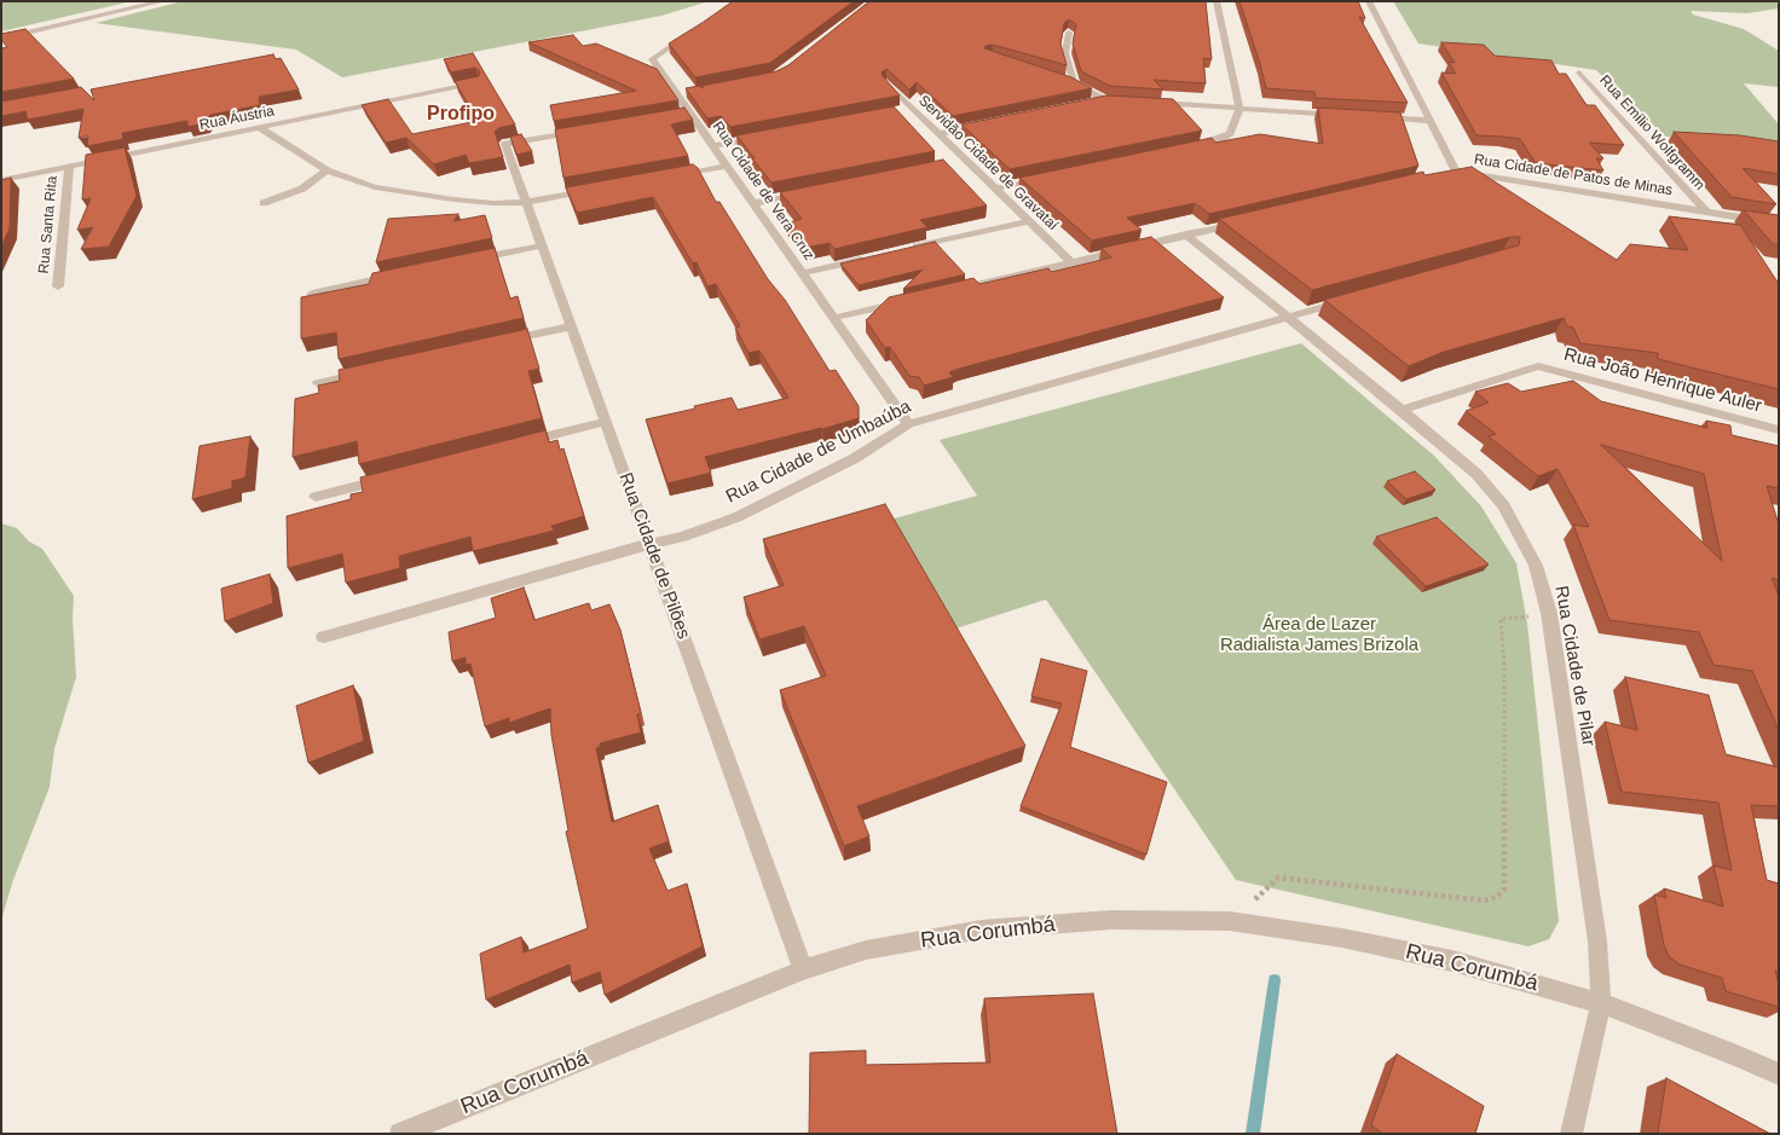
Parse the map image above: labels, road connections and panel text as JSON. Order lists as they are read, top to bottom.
{
  "streets": {
    "street": [
      "Rua Áustria",
      "Rua Emílio Wolfgramm",
      "Servidão Cidade de Gravataí",
      "Rua Cidade de Patos de Minas",
      "Rua Cidade de Vera Cruz",
      "Rua Santa Rita",
      "Rua João Henrique Auler",
      "Rua Cidade de Umbaúba",
      "Rua Cidade de Pilões",
      "Rua Cidade de Pilar",
      "Rua Corumbá"
    ]
  },
  "crossings": [
    ["Rua Áustria", "Rua Santa Rita"],
    ["Rua Emílio Wolfgramm", "Rua Cidade de Patos de Minas"],
    ["Rua Cidade de Vera Cruz", "Rua Cidade de Umbaúba"],
    ["Rua João Henrique Auler", "Rua Cidade de Pilar"],
    ["Rua Cidade de Umbaúba", "Rua Cidade de Pilões"],
    ["Rua Cidade de Umbaúba", "Rua Cidade de Pilar"],
    ["Rua Cidade de Pilões", "Rua Corumbá"],
    ["Rua Cidade de Pilar", "Rua Corumbá"]
  ],
  "districts": ["Profipo"],
  "parks": ["Área de Lazer Radialista James Brizola"]
}
